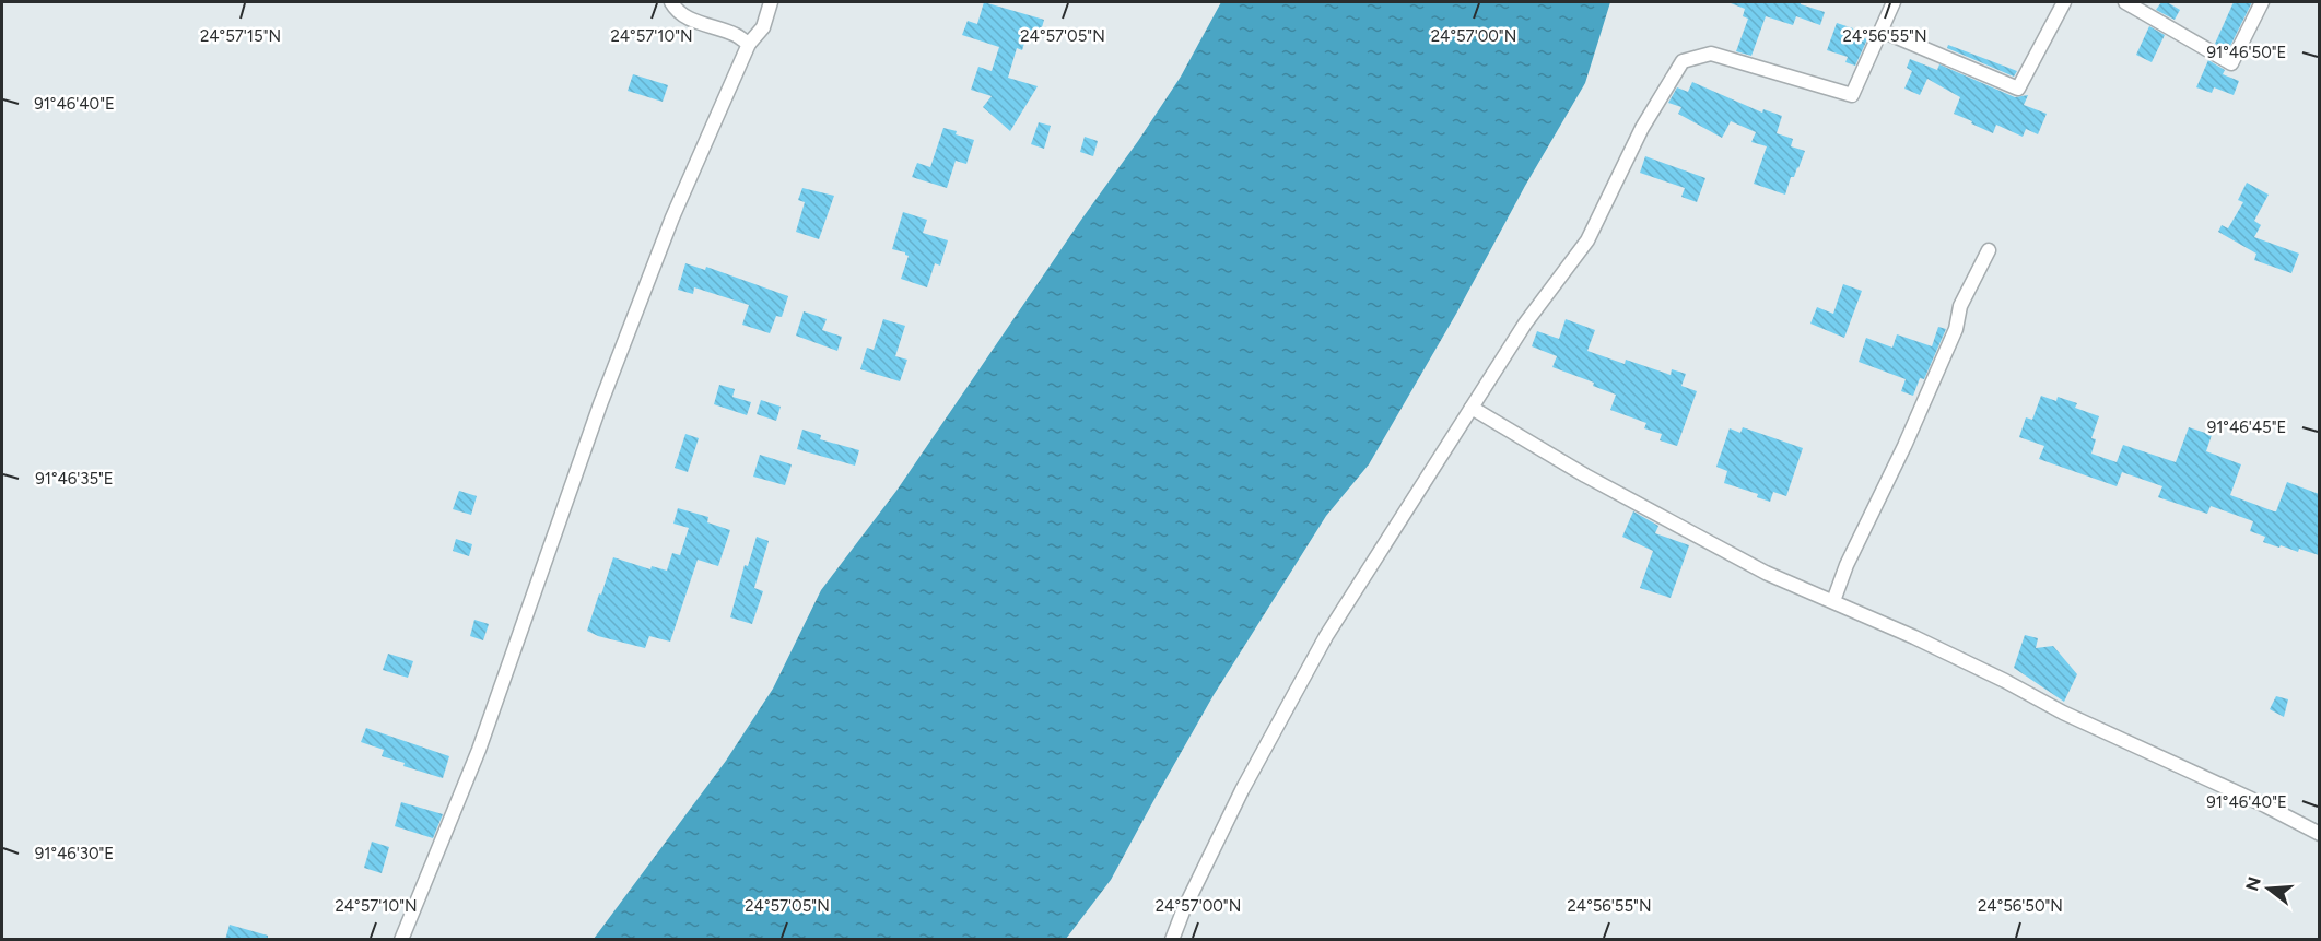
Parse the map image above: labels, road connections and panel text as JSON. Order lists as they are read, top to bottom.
{
  "north": "left",
  "coordinates": [
    "24°57'15\"N",
    "24°57'10\"N",
    "24°57'05\"N",
    "24°57'00\"N",
    "24°56'55\"N",
    "91°46'50\"E",
    "91°46'40\"E",
    "91°46'45\"E",
    "91°46'35\"E",
    "91°46'30\"E",
    "24°56'50\"N"
  ]
}
